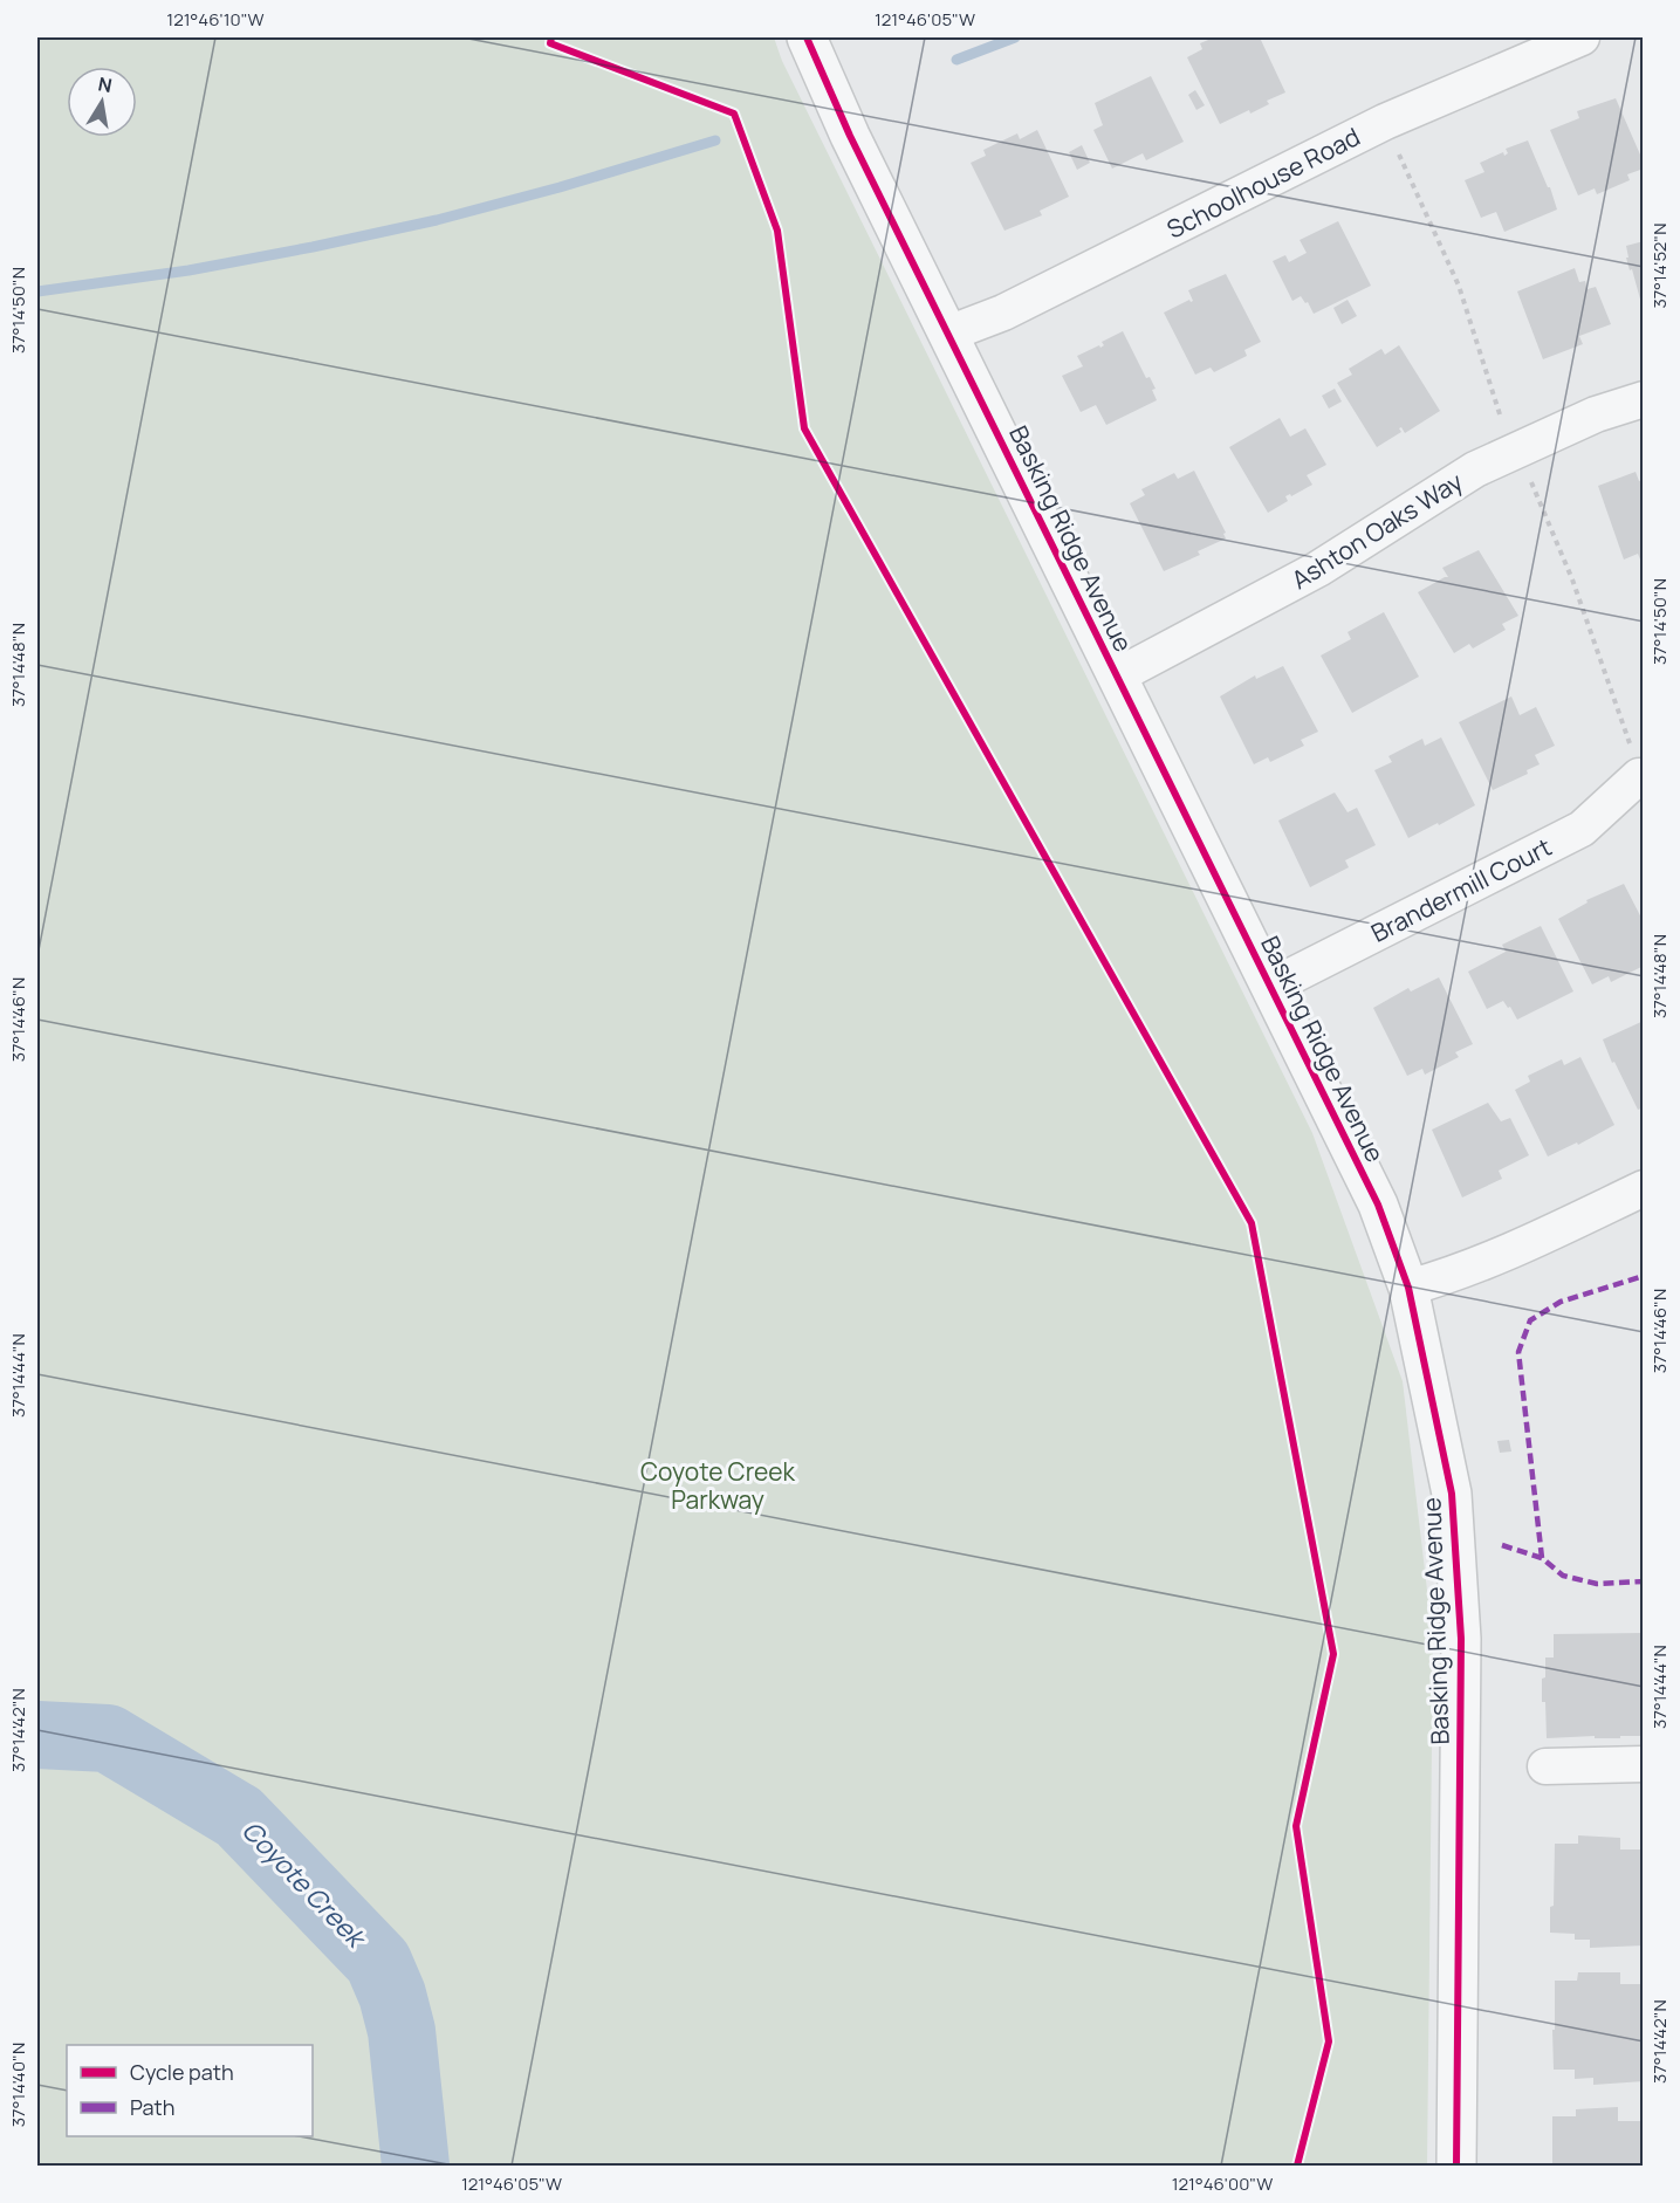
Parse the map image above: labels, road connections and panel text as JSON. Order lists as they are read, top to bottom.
{
  "streets": {
    "street": [
      "Schoolhouse Road",
      "Ashton Oaks Way",
      "Basking Ridge Avenue",
      "Brandermill Court"
    ]
  },
  "crossings": [
    ["Schoolhouse Road", "Basking Ridge Avenue"],
    ["Ashton Oaks Way", "Basking Ridge Avenue"],
    ["Basking Ridge Avenue", "Brandermill Court"]
  ],
  "water": ["Coyote Creek"],
  "parks": ["Coyote Creek Parkway"],
  "legend": ["Cycle path", "Path"],
  "north": "top",
  "coordinates": [
    "121°46'10\"W",
    "121°46'05\"W",
    "37°14'52\"N",
    "37°14'50\"N",
    "37°14'48\"N",
    "37°14'46\"N",
    "37°14'44\"N",
    "37°14'42\"N",
    "37°14'40\"N",
    "121°46'00\"W"
  ]
}
